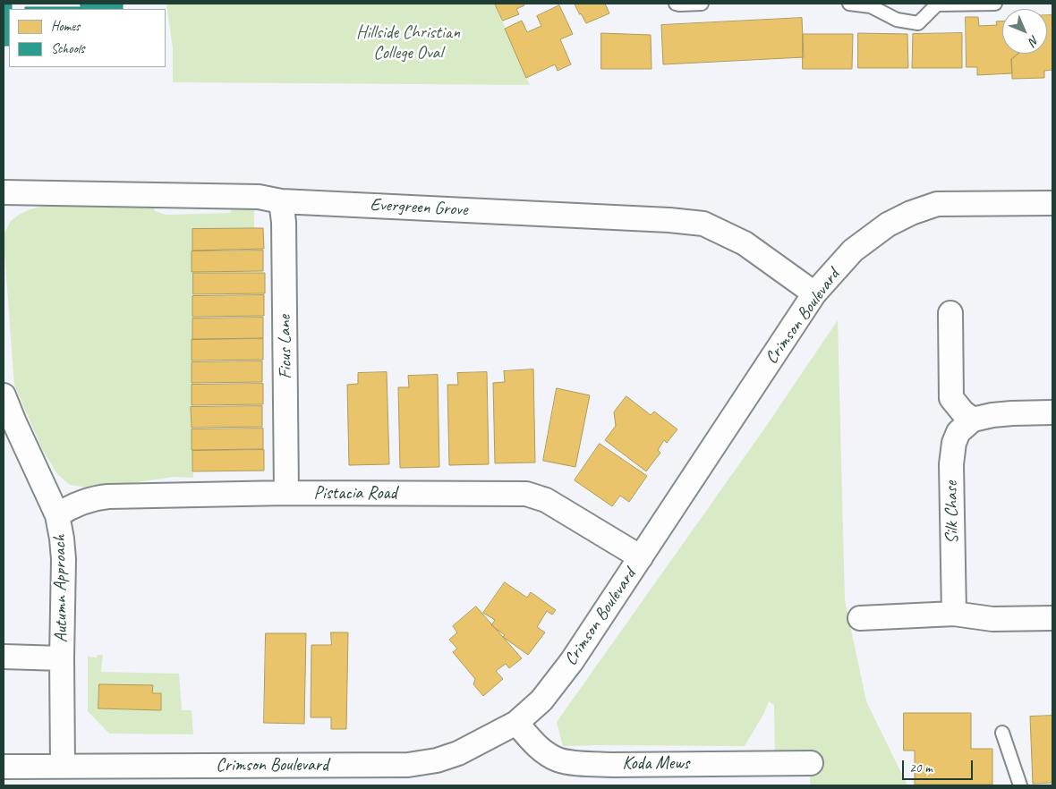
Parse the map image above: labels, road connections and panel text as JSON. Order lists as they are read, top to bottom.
{
  "streets": {
    "street": [
      "Evergreen Grove",
      "Crimson Boulevard",
      "Ficus Lane",
      "Pistacia Road",
      "Silk Chase",
      "Autumn Approach",
      "Koda Mews"
    ]
  },
  "crossings": [
    ["Evergreen Grove", "Crimson Boulevard"],
    ["Evergreen Grove", "Ficus Lane"],
    ["Crimson Boulevard", "Pistacia Road"],
    ["Crimson Boulevard", "Autumn Approach"],
    ["Crimson Boulevard", "Koda Mews"],
    ["Ficus Lane", "Pistacia Road"],
    ["Pistacia Road", "Autumn Approach"]
  ],
  "parks": ["Hillside Christian College Oval"],
  "legend": ["Homes", "Schools"],
  "scale_bar": "20 m",
  "north": "bottom right"
}
